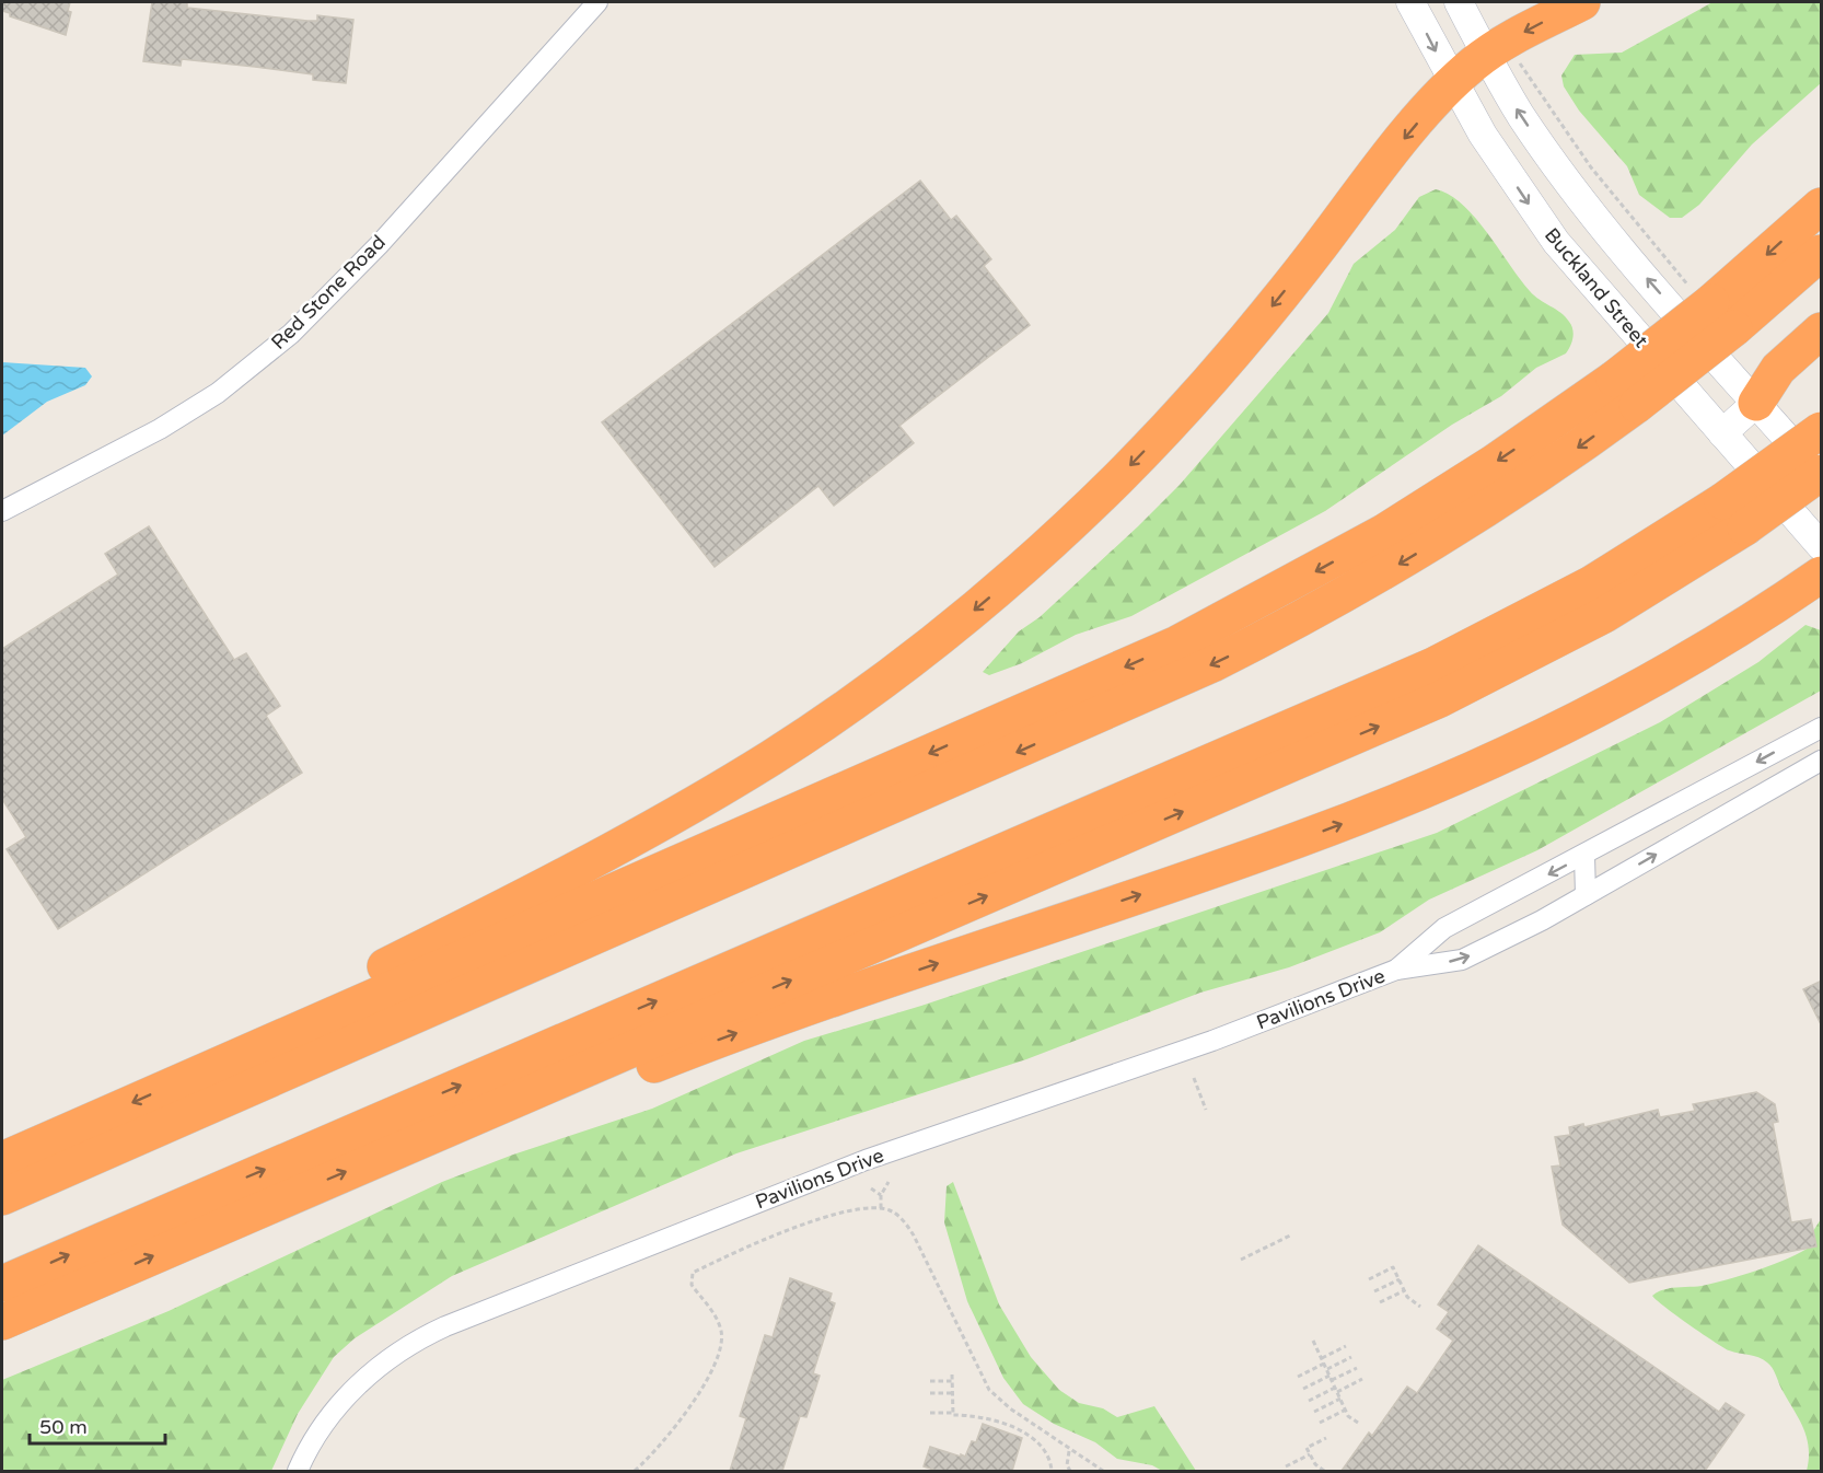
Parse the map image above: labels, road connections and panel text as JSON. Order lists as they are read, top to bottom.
{
  "streets": {
    "main road": ["Buckland Street"],
    "street": ["Red Stone Road", "Pavilions Drive"]
  },
  "scale_bar": "50 m"
}
